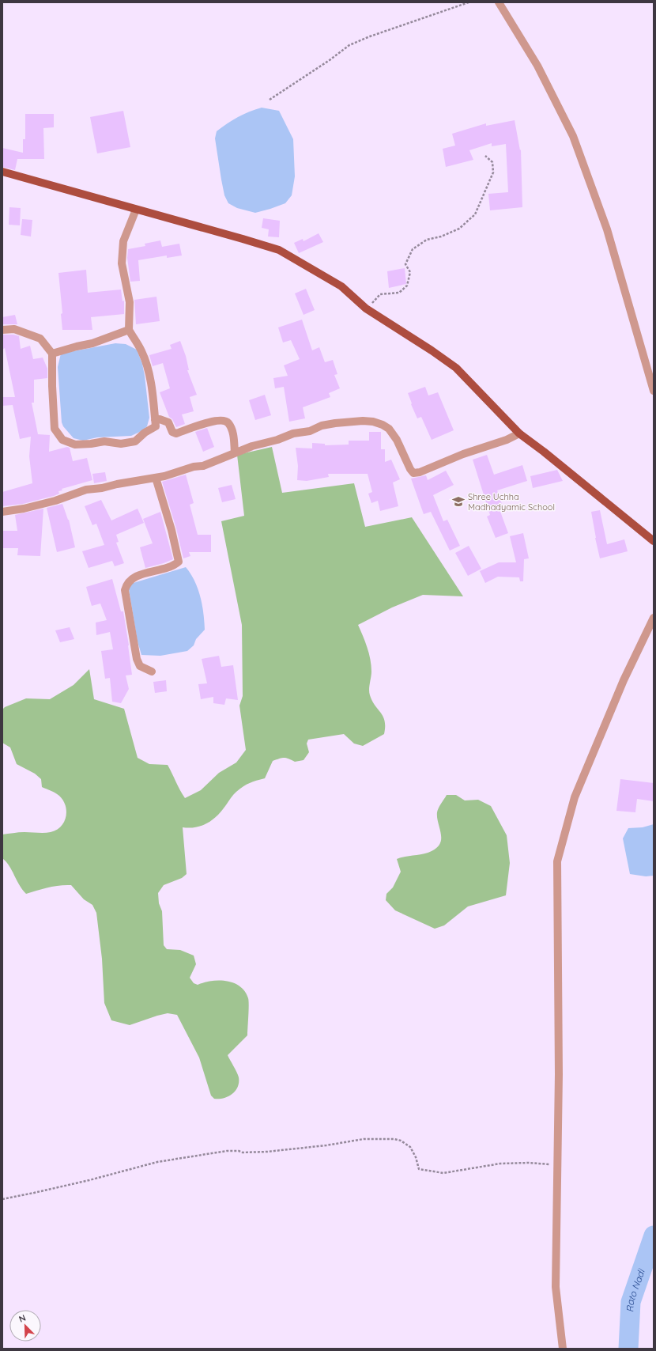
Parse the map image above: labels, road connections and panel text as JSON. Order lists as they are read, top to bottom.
{
  "water": ["Rato Nadi"],
  "places": {
    "school or university": ["Shree Uchha Madhadyamic School"]
  },
  "north": "top left"
}
